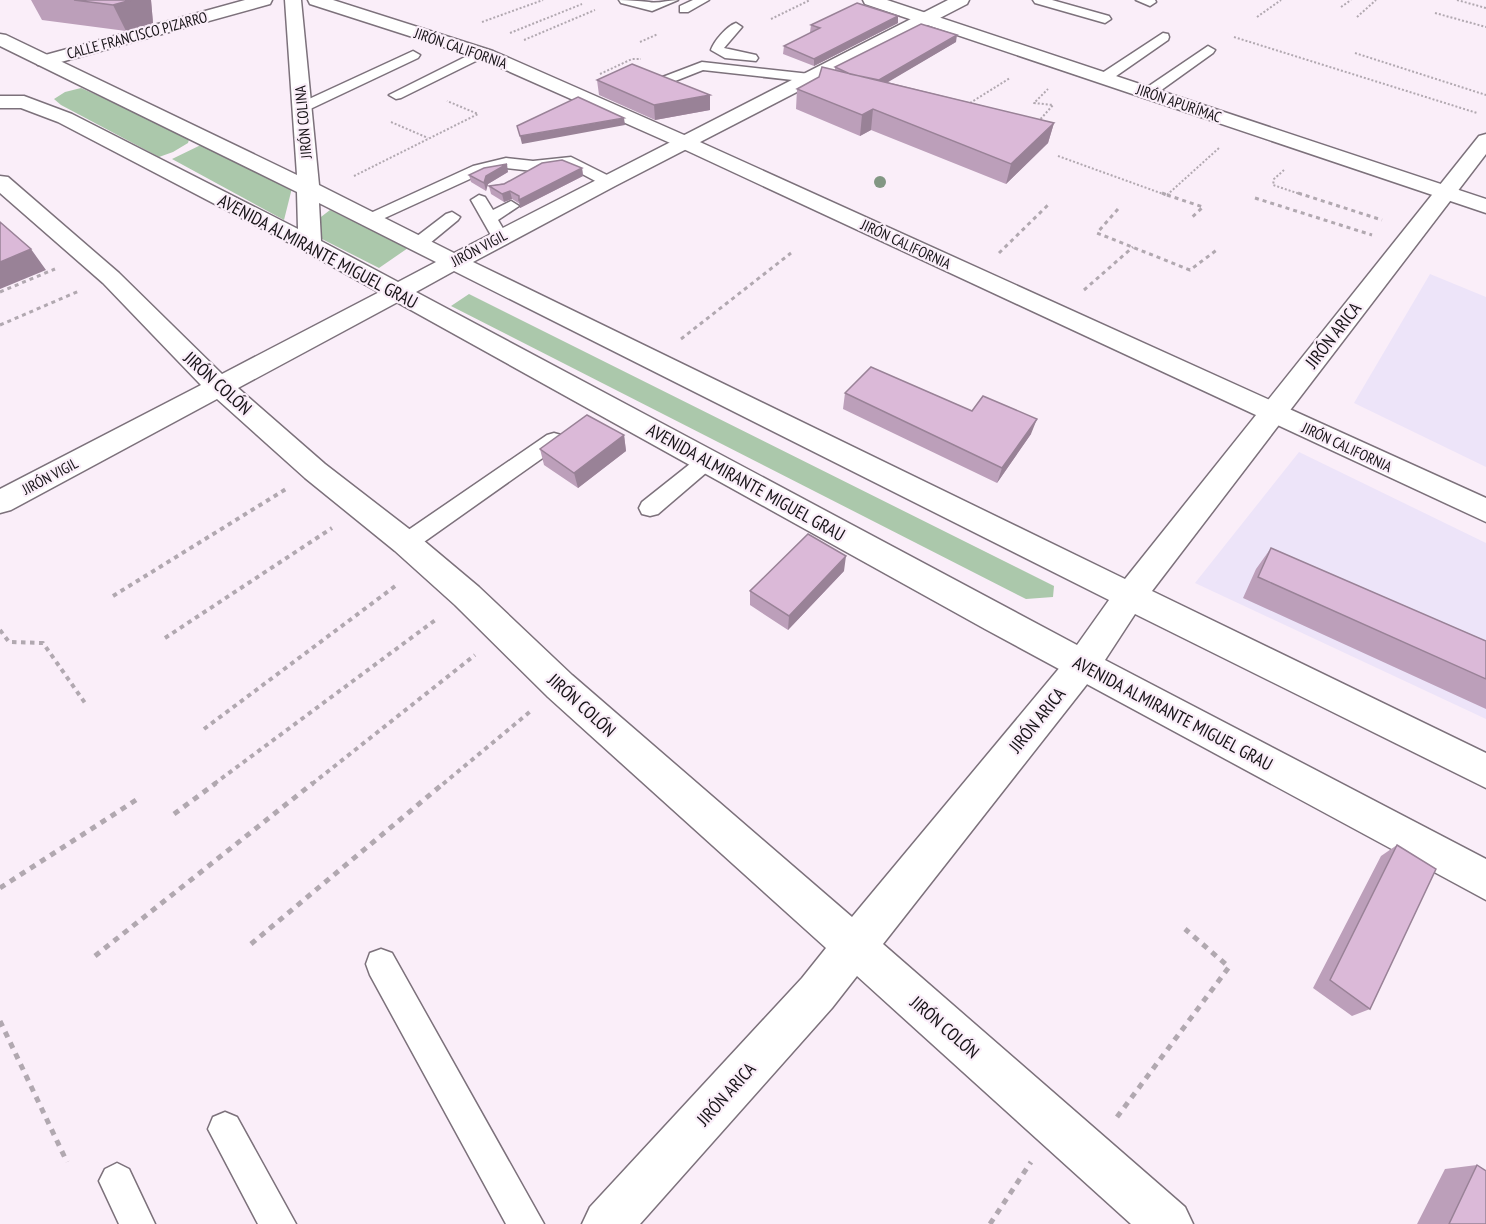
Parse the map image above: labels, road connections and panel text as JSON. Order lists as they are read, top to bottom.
{
  "streets": {
    "main road": [
      "CALLE FRANCISCO PIZARRO",
      "JIRÓN CALIFORNIA",
      "JIRÓN APURÍMAC",
      "JIRÓN COLINA",
      "JIRÓN VIGIL",
      "AVENIDA ALMIRANTE MIGUEL GRAU",
      "JIRÓN ARICA",
      "JIRÓN COLÓN"
    ]
  },
  "crossings": [
    ["CALLE FRANCISCO PIZARRO", "AVENIDA ALMIRANTE MIGUEL GRAU"],
    ["JIRÓN CALIFORNIA", "JIRÓN VIGIL"],
    ["JIRÓN CALIFORNIA", "JIRÓN ARICA"],
    ["JIRÓN APURÍMAC", "JIRÓN VIGIL"],
    ["JIRÓN APURÍMAC", "JIRÓN ARICA"],
    ["JIRÓN COLINA", "AVENIDA ALMIRANTE MIGUEL GRAU"],
    ["JIRÓN VIGIL", "AVENIDA ALMIRANTE MIGUEL GRAU"],
    ["JIRÓN VIGIL", "JIRÓN COLÓN"],
    ["AVENIDA ALMIRANTE MIGUEL GRAU", "JIRÓN ARICA"],
    ["JIRÓN ARICA", "JIRÓN COLÓN"]
  ]
}
